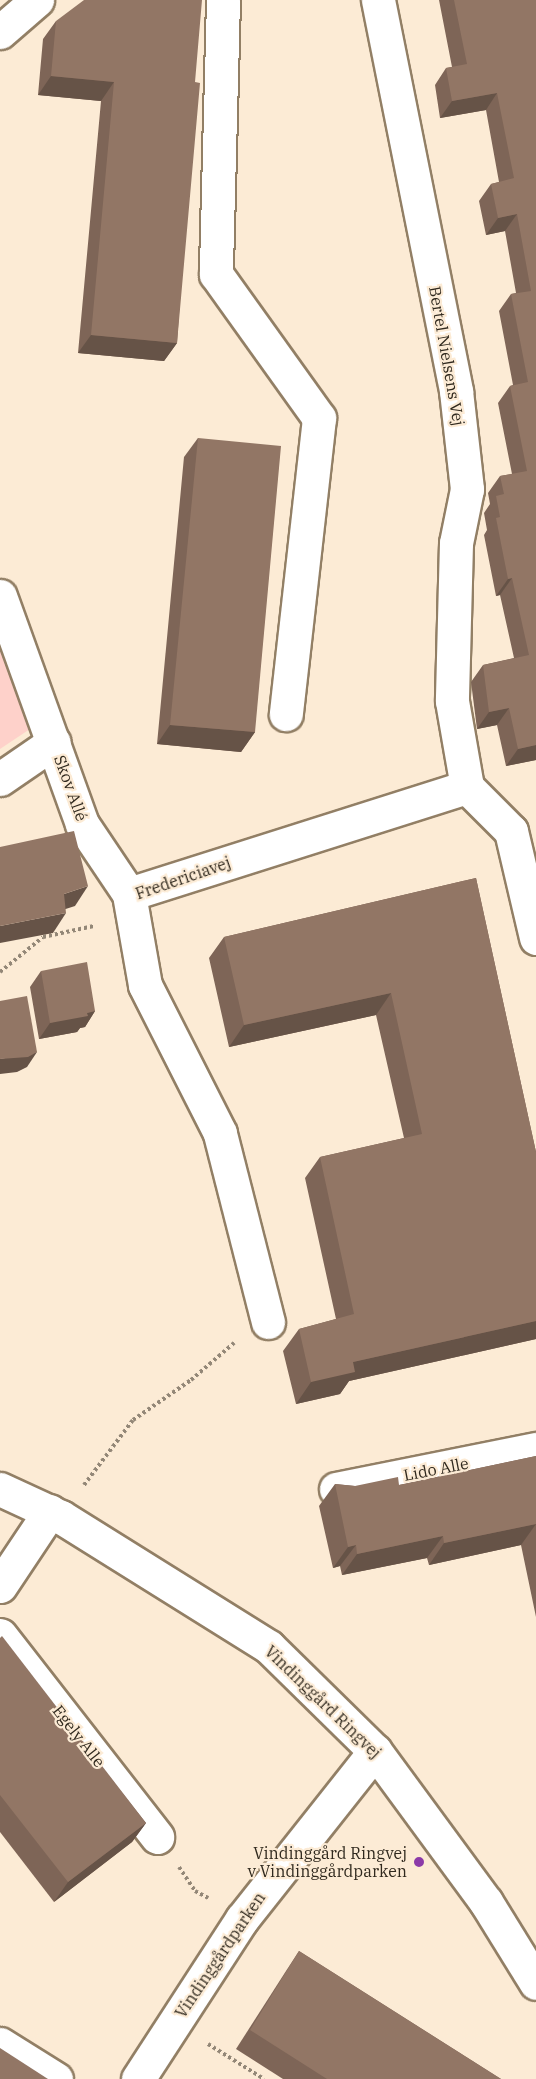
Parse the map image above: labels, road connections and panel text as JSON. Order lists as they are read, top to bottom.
{
  "streets": {
    "street": [
      "Bertel Nielsens Vej",
      "Skov Allé",
      "Fredericiavej",
      "Lido Alle",
      "Vindinggård Ringvej",
      "Egely Alle",
      "Vindinggårdparken"
    ]
  },
  "crossings": [
    ["Bertel Nielsens Vej", "Fredericiavej"],
    ["Skov Allé", "Fredericiavej"],
    ["Vindinggård Ringvej", "Vindinggårdparken"]
  ],
  "places": ["Vindinggård Ringvej v Vindinggårdparken"]
}
